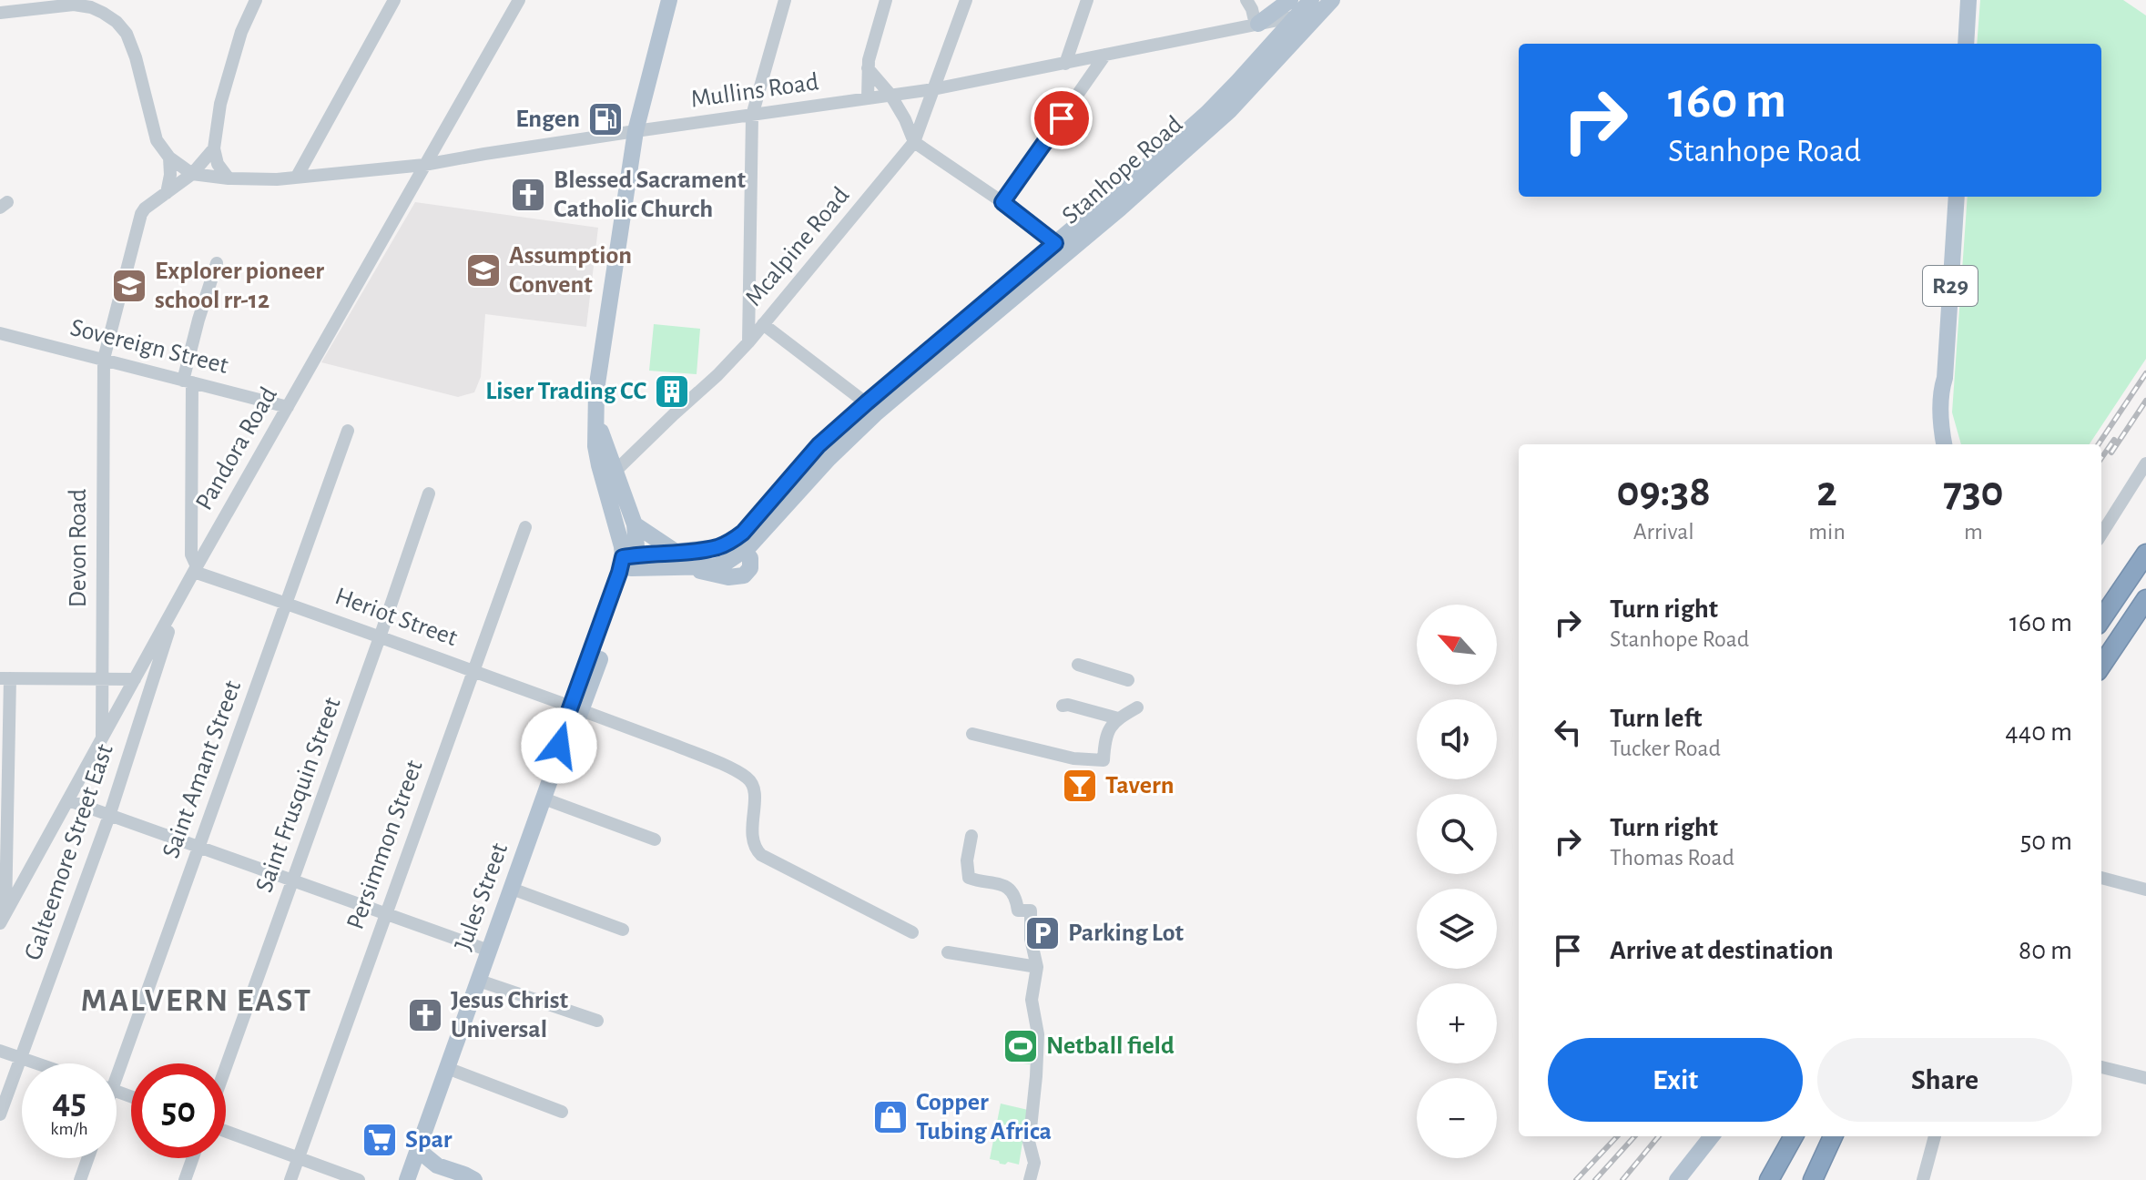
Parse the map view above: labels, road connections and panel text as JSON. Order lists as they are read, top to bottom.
{
  "streets": {
    "main road": ["Stanhope Road", "R29", "Jules Street"],
    "street": [
      "Mullins Road",
      "Mcalpine Road",
      "Sovereign Street",
      "Pandora Road",
      "Devon Road",
      "Heriot Street",
      "Saint Amant Street",
      "Saint Frusquin Street",
      "Persimmon Street",
      "Galteemore Street East"
    ]
  },
  "crossings": [
    ["Mullins Road", "Mcalpine Road"],
    ["Mullins Road", "Pandora Road"],
    ["Stanhope Road", "Jules Street"],
    ["Sovereign Street", "Pandora Road"],
    ["Sovereign Street", "Devon Road"],
    ["Pandora Road", "Devon Road"],
    ["Pandora Road", "Heriot Street"],
    ["Pandora Road", "Galteemore Street East"],
    ["Heriot Street", "Saint Amant Street"],
    ["Heriot Street", "Saint Frusquin Street"],
    ["Heriot Street", "Persimmon Street"],
    ["Heriot Street", "Jules Street"]
  ],
  "districts": ["MALVERN EAST"],
  "places": {
    "fuel station": ["Engen"],
    "church": ["Blessed Sacrament Catholic Church", "Jesus Christ Universal"],
    "school or university": ["Assumption Convent", "Explorer pioneer school rr-12"],
    "building": ["Liser Trading CC"],
    "bar": ["Tavern"],
    "parking": ["Parking Lot"],
    "sports": ["Netball field"],
    "shop": ["Copper Tubing Africa"],
    "supermarket": ["Spar"]
  },
  "north": "top left",
  "page": {
    "turn": ["160 m", "Stanhope Road"],
    "eta": [
      "09:38",
      "Arrival",
      "2",
      "min",
      "730",
      "m"
    ],
    "list": [
      {
        "name": "Turn right",
        "note": "Stanhope Road",
        "value": "160 m"
      },
      {
        "name": "Turn left",
        "note": "Tucker Road",
        "value": "440 m"
      },
      {
        "name": "Turn right",
        "note": "Thomas Road",
        "value": "50 m"
      },
      {
        "name": "Arrive at destination",
        "value": "80 m"
      }
    ],
    "map_buttons": ["+", "−"],
    "buttons": ["Exit", "Share"],
    "speed": "45 km/h",
    "limit": "50"
  }
}
